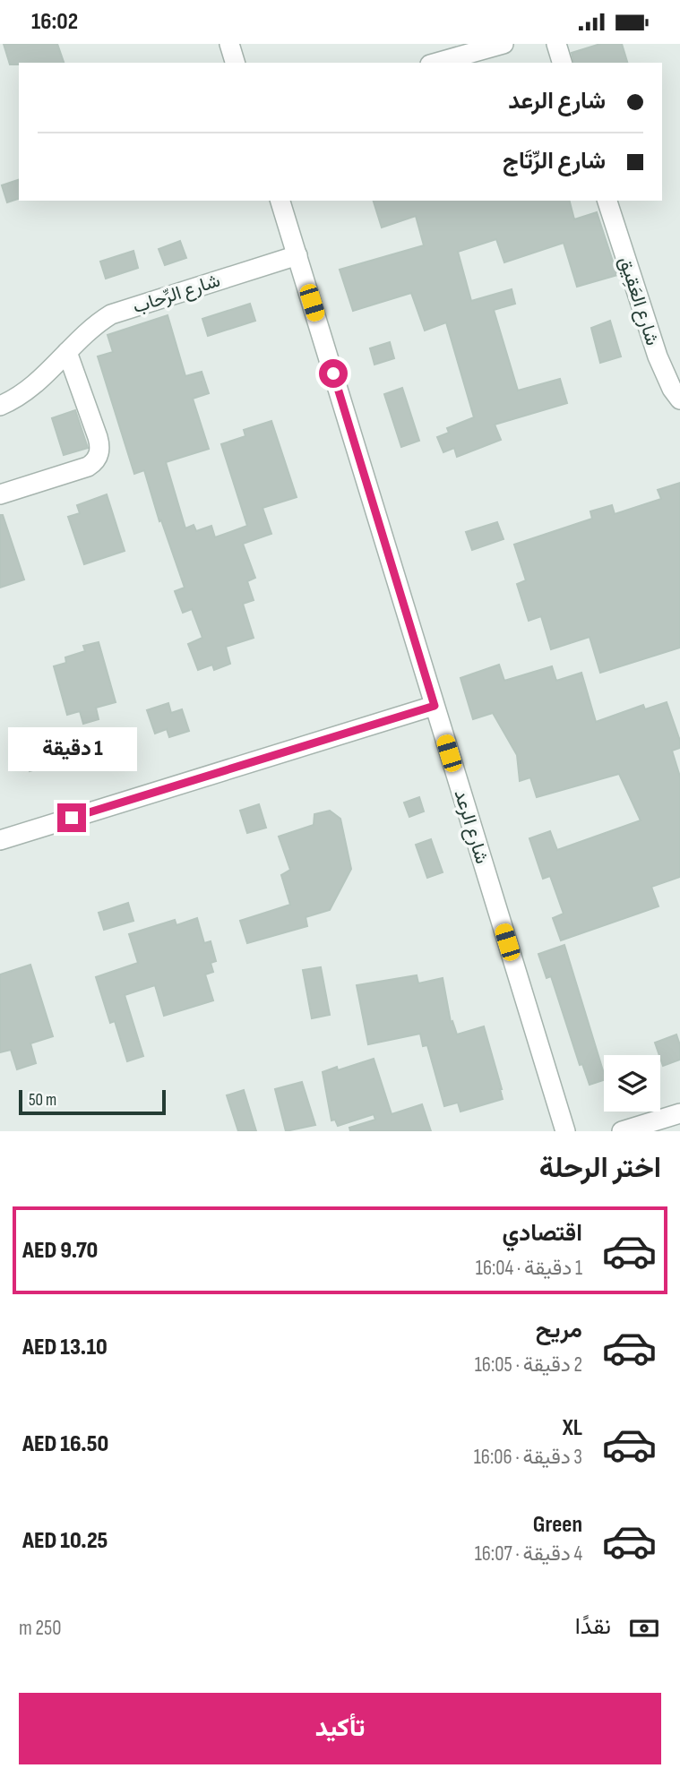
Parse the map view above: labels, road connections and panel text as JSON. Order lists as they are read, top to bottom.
{
  "streets": {
    "street": ["شارع الرِّحاب", "شارع العَقِيق", "شارع الرعد"]
  },
  "crossings": [
    ["شارع الرِّحاب", "شارع الرعد"]
  ],
  "scale_bar": "50 m",
  "page": {
    "status": "16:02",
    "banner": ["شارع الرعد", "شارع الرِّتَاج"],
    "bubble": "1 دقيقة",
    "scale": "50 m",
    "heading": "اختر الرحلة",
    "list": [
      {
        "name": "اقتصادي",
        "note": "1 دقيقة · 16:04",
        "value": "AED 9.70"
      },
      {
        "name": "مريح",
        "note": "2 دقيقة · 16:05",
        "value": "AED 13.10"
      },
      {
        "name": "XL",
        "note": "3 دقيقة · 16:06",
        "value": "AED 16.50"
      },
      {
        "name": "Green",
        "note": "4 دقيقة · 16:07",
        "value": "AED 10.25"
      }
    ],
    "pay": ["نقدًا", "250 m"],
    "buttons": "تأكيد"
  }
}
